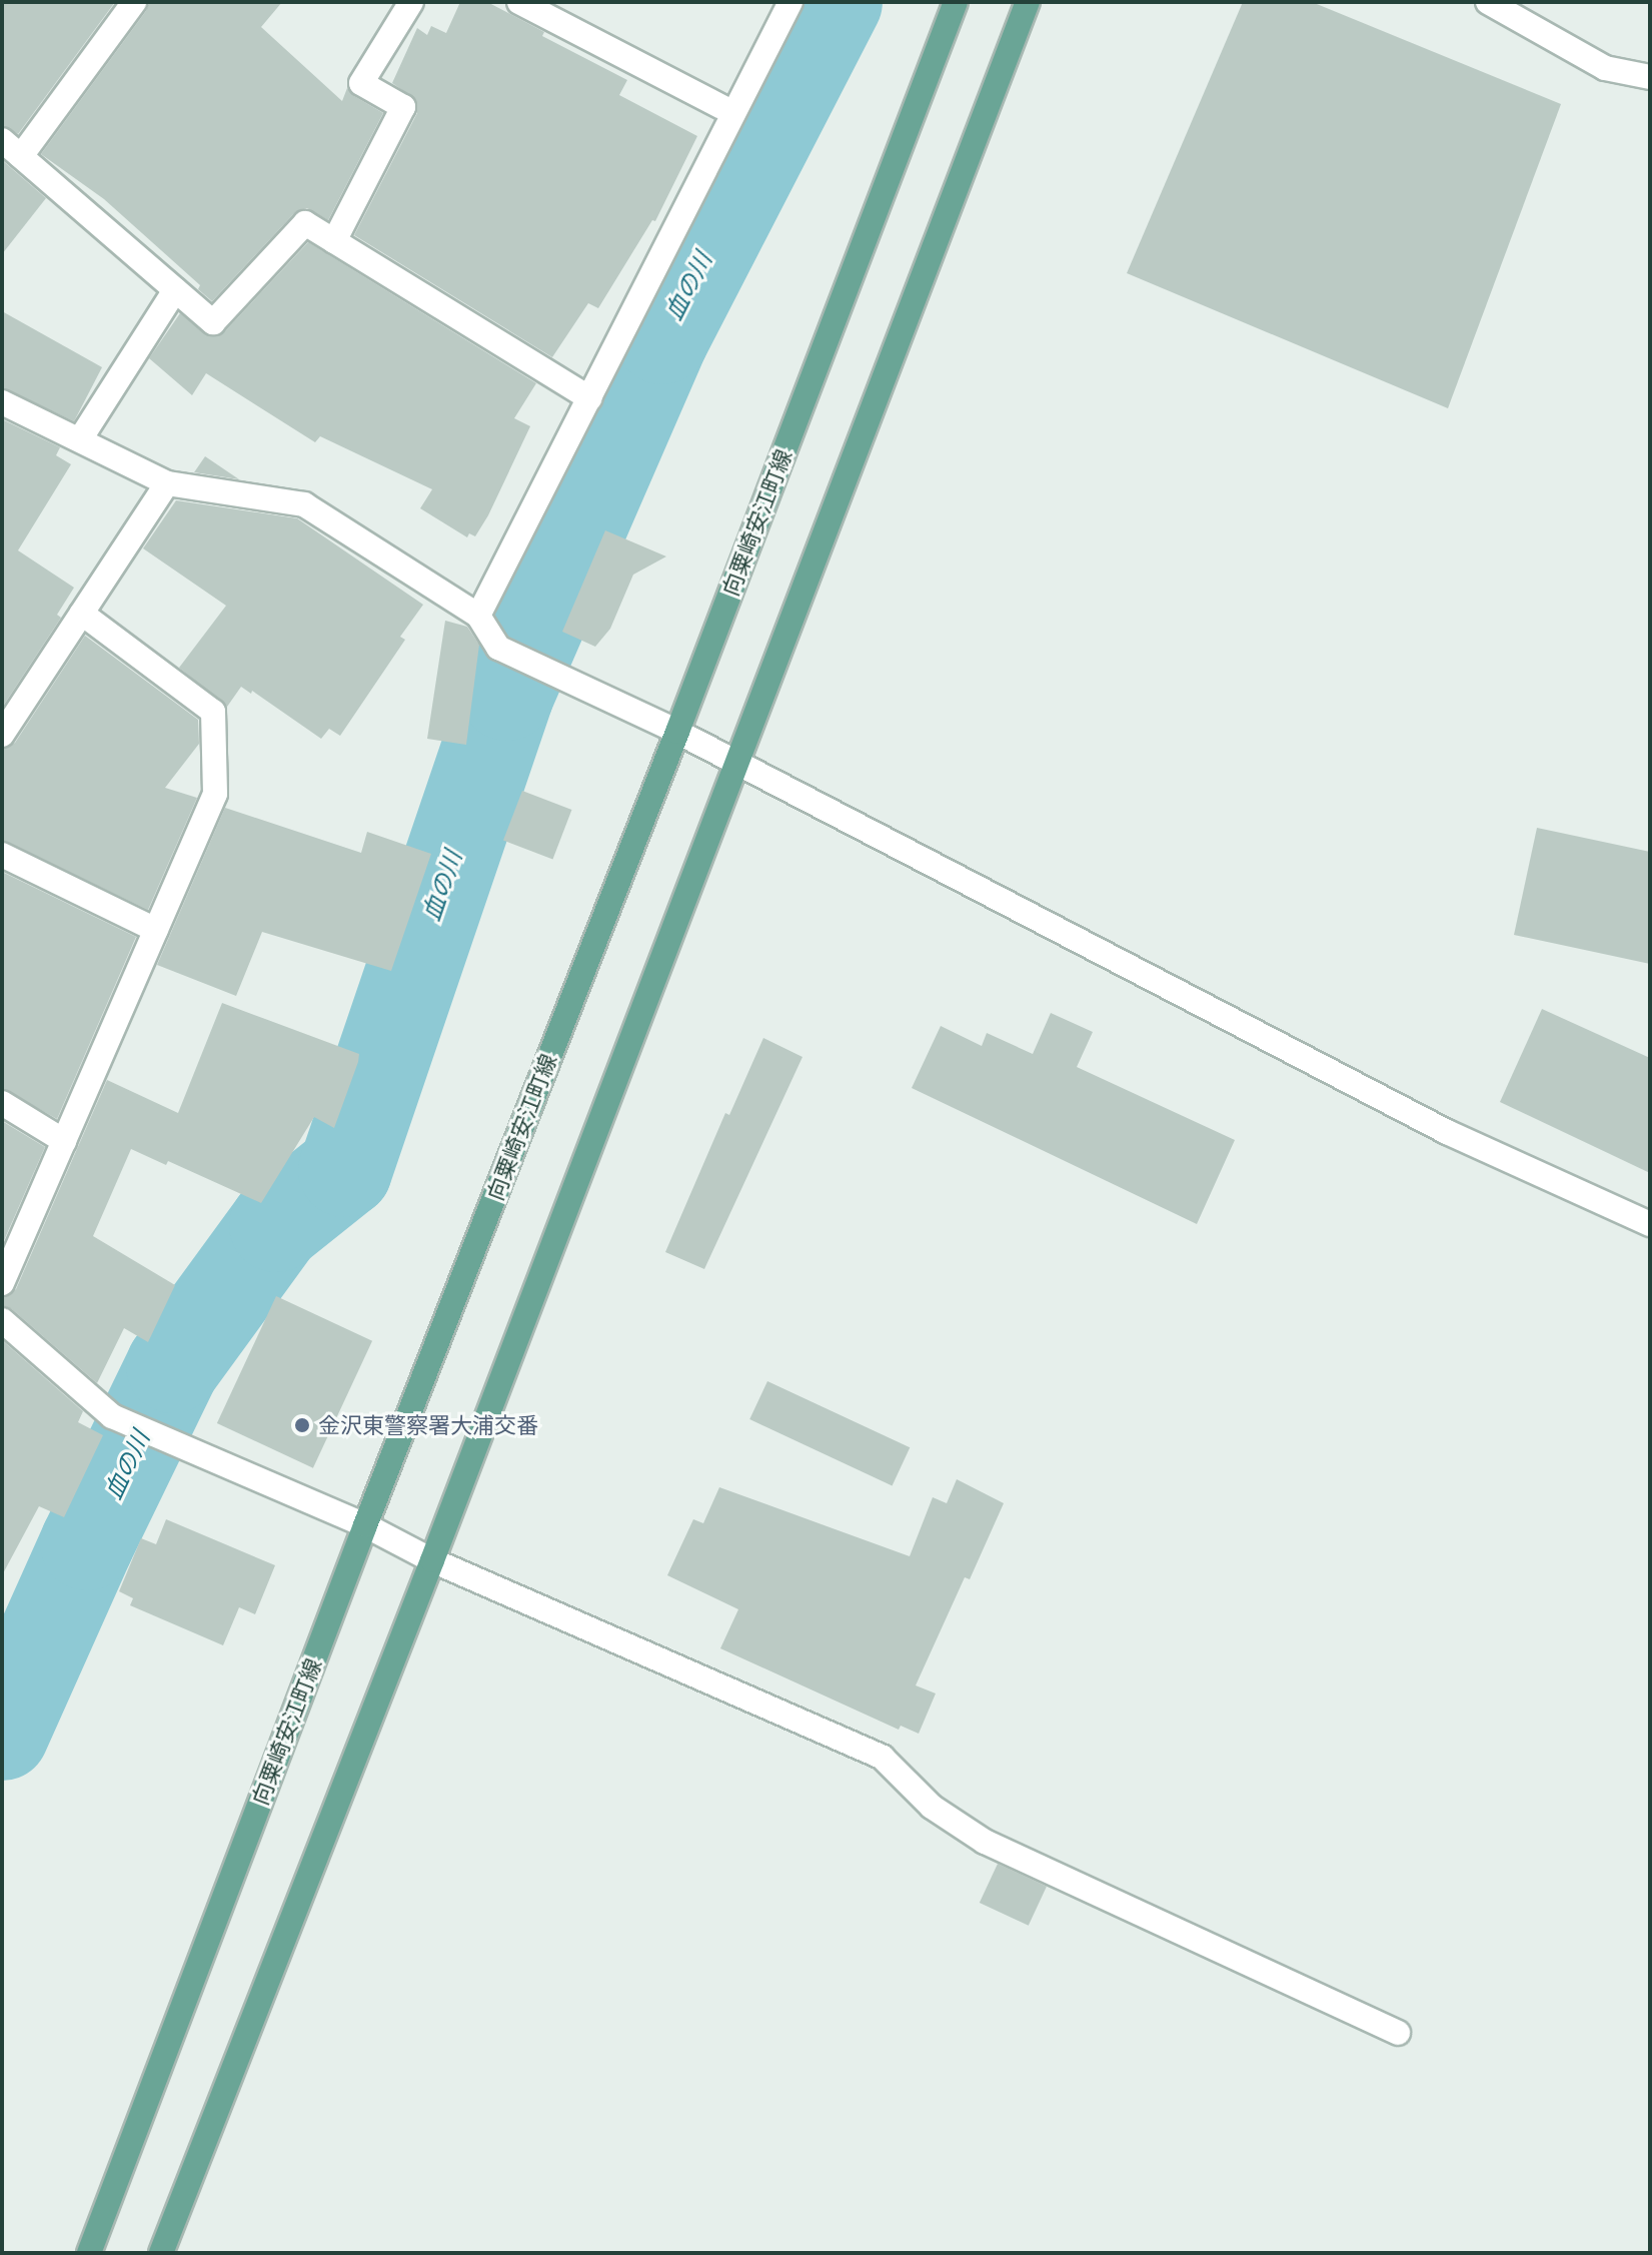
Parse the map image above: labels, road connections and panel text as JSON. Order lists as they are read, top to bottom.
{
  "streets": {
    "main road": ["向粟崎安江町線"]
  },
  "water": ["血の川"],
  "places": ["金沢東警察署大浦交番"]
}
